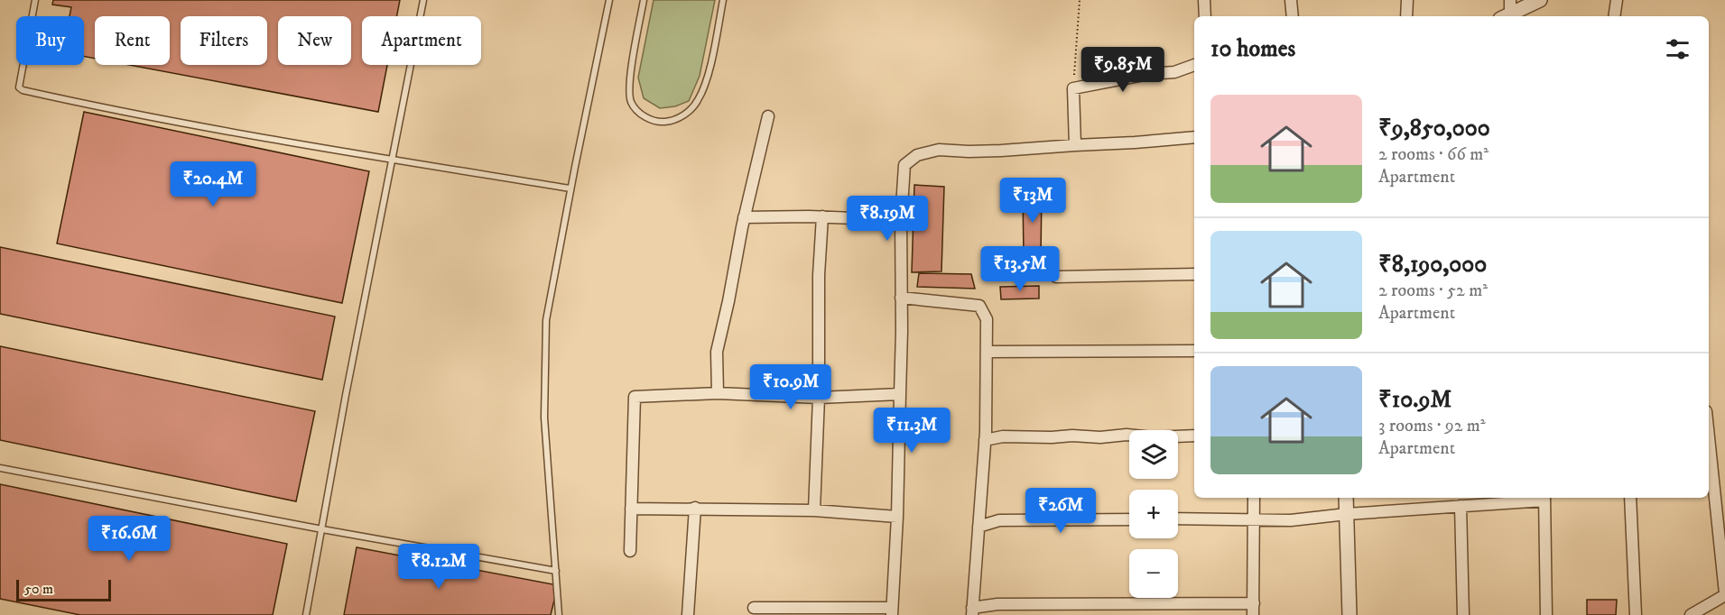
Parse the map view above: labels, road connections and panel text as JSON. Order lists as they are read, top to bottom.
{
  "scale_bar": "50 m",
  "page": {
    "chip": [
      "Buy",
      "Rent",
      "Filters",
      "New",
      "Apartment"
    ],
    "heading": "10 homes",
    "price": [
      "₹9.85M",
      "₹20.4M",
      "₹13M",
      "₹8.19M",
      "₹13.5M",
      "₹10.9M",
      "₹11.3M",
      "₹26M",
      "₹16.6M",
      "₹8.12M"
    ],
    "list": [
      {
        "name": "₹9,850,000",
        "note": "2 rooms · 66 m² · Apartment"
      },
      {
        "name": "₹8,190,000",
        "note": "2 rooms · 52 m² · Apartment"
      },
      {
        "name": "₹10.9M",
        "note": "3 rooms · 92 m² · Apartment"
      }
    ],
    "map_buttons": ["+", "−"],
    "scale": "50 m"
  }
}
